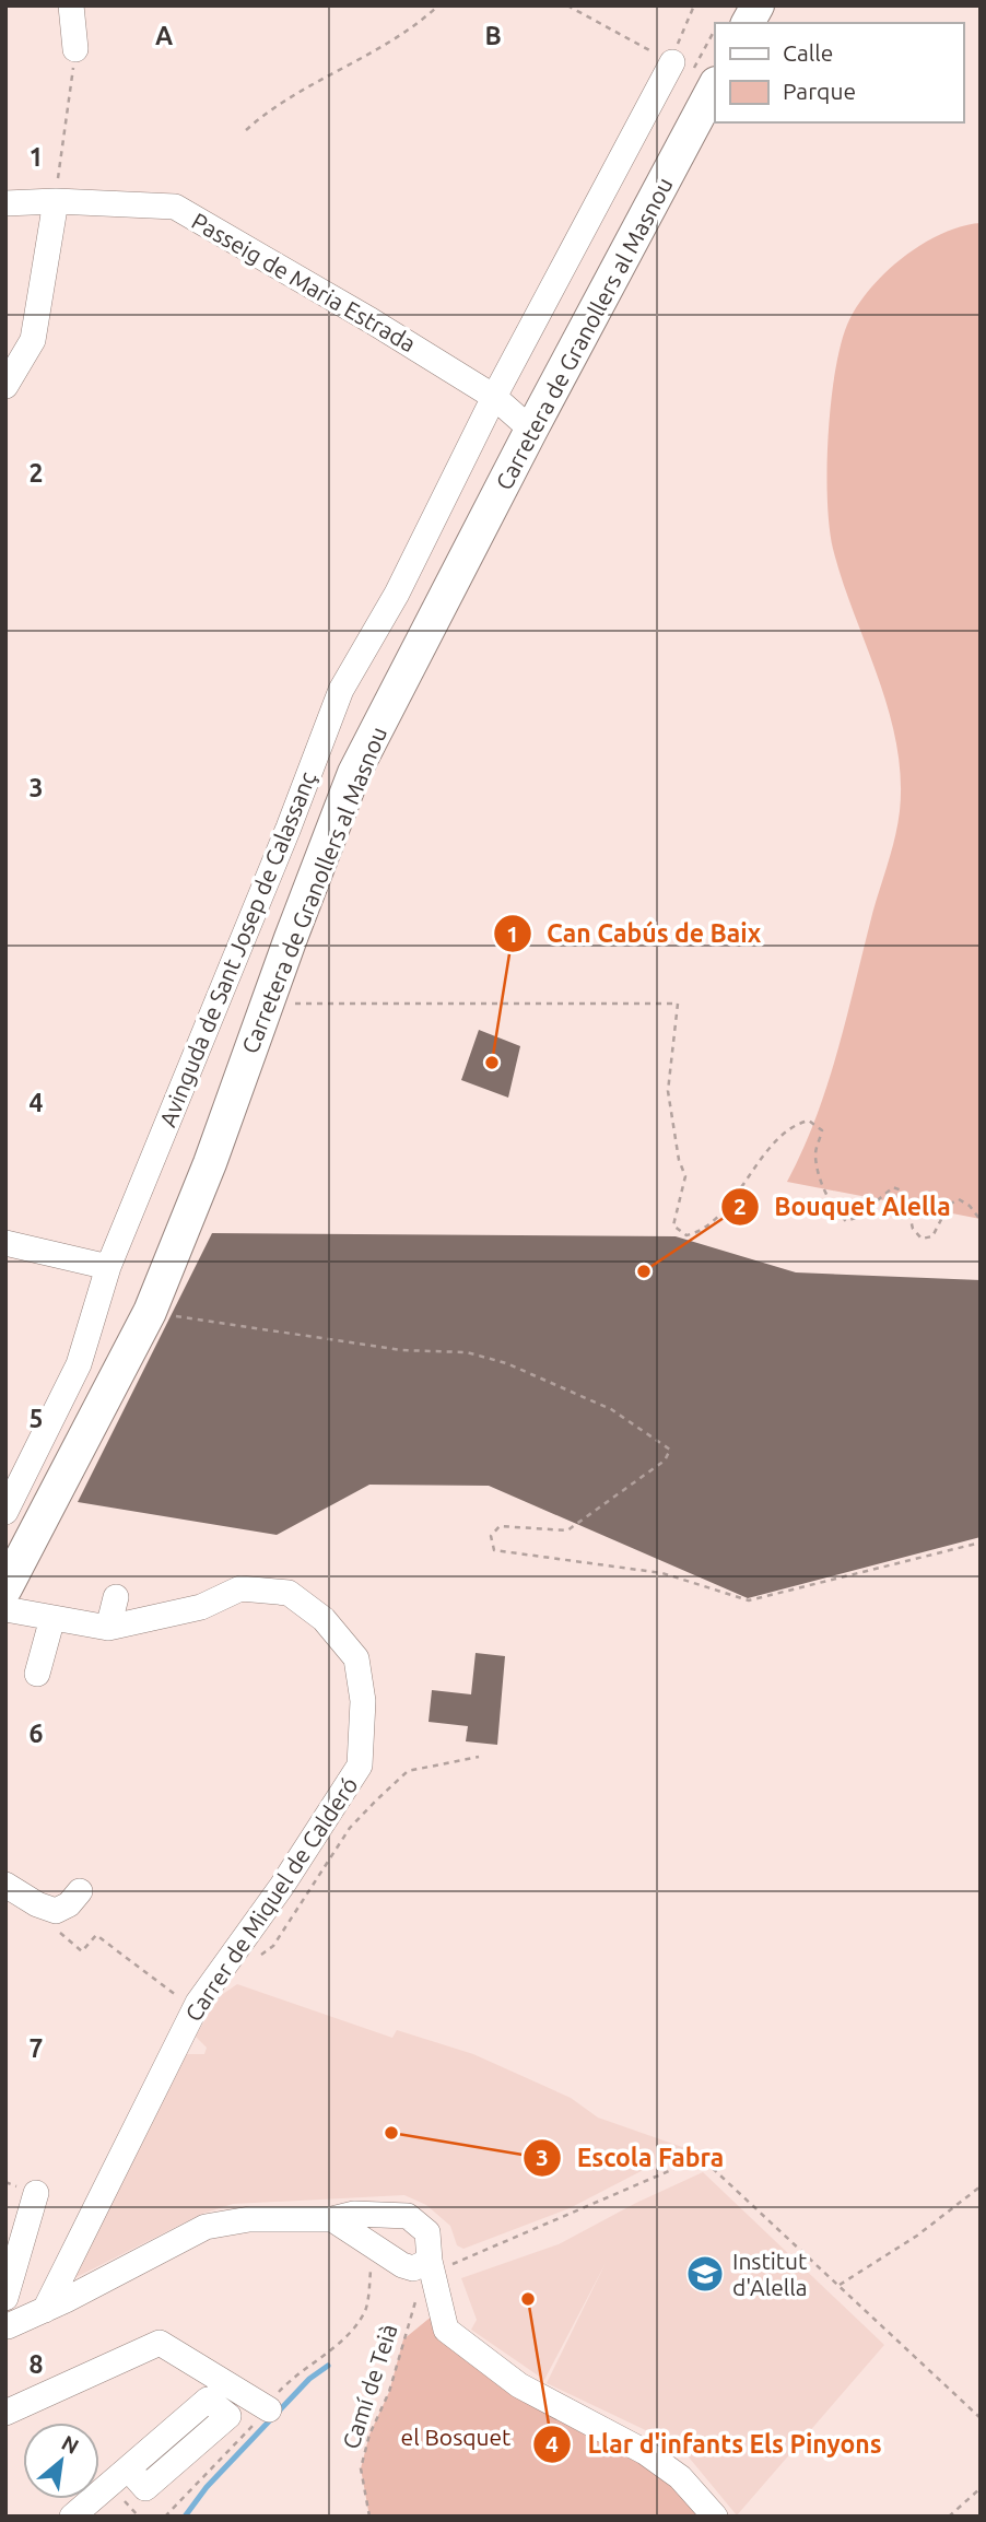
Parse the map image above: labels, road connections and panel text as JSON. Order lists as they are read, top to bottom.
{
  "streets": {
    "main road": ["Carretera de Granollers al Masnou"],
    "street": ["Passeig de Maria Estrada", "Avinguda de Sant Josep de Calassanç", "Carrer de Miquel de Calderó"],
    "path": ["Camí de Teià"]
  },
  "crossings": [
    ["Passeig de Maria Estrada", "Carretera de Granollers al Masnou"],
    ["Passeig de Maria Estrada", "Avinguda de Sant Josep de Calassanç"]
  ],
  "parks": ["el Bosquet"],
  "places": {
    "other": [
      "Can Cabús de Baix",
      "Bouquet Alella",
      "Escola Fabra",
      "Llar d'infants Els Pinyons"
    ],
    "school or university": ["Institut d'Alella"]
  },
  "legend": ["Calle", "Parque"],
  "north": "top right",
  "grid": {
    "columns": ["A", "B"],
    "rows": [
      "1",
      "2",
      "3",
      "4",
      "5",
      "6",
      "7",
      "8"
    ]
  }
}
